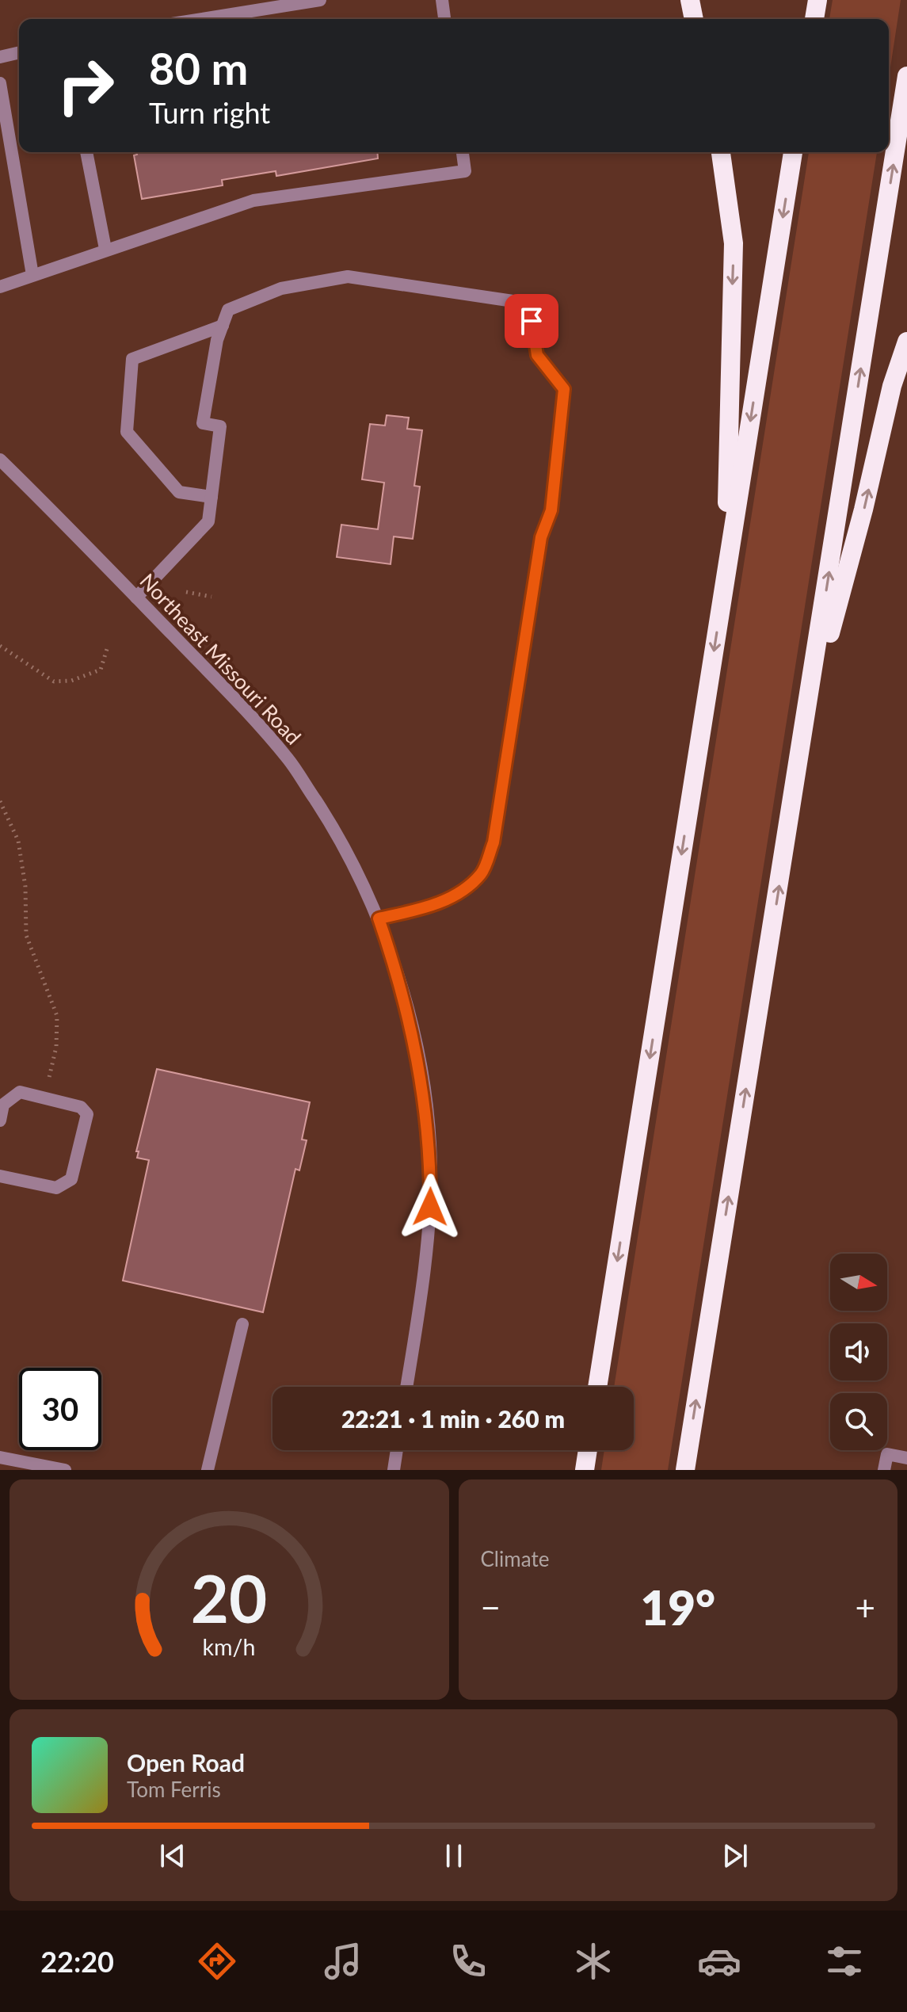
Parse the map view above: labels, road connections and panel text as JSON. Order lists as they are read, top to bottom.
{
  "streets": {
    "street": ["Northeast Missouri Road"]
  },
  "north": "right",
  "page": {
    "turn": ["80 m", "Turn right"],
    "limit": "30",
    "trip": "22:21 · 1 min · 260 m",
    "tile": "Climate",
    "heat": ["−", "19°", "+"],
    "song": ["Open Road", "Tom Ferris"],
    "tabs": "22:20",
    "gauge": ["20", "km/h"]
  }
}
